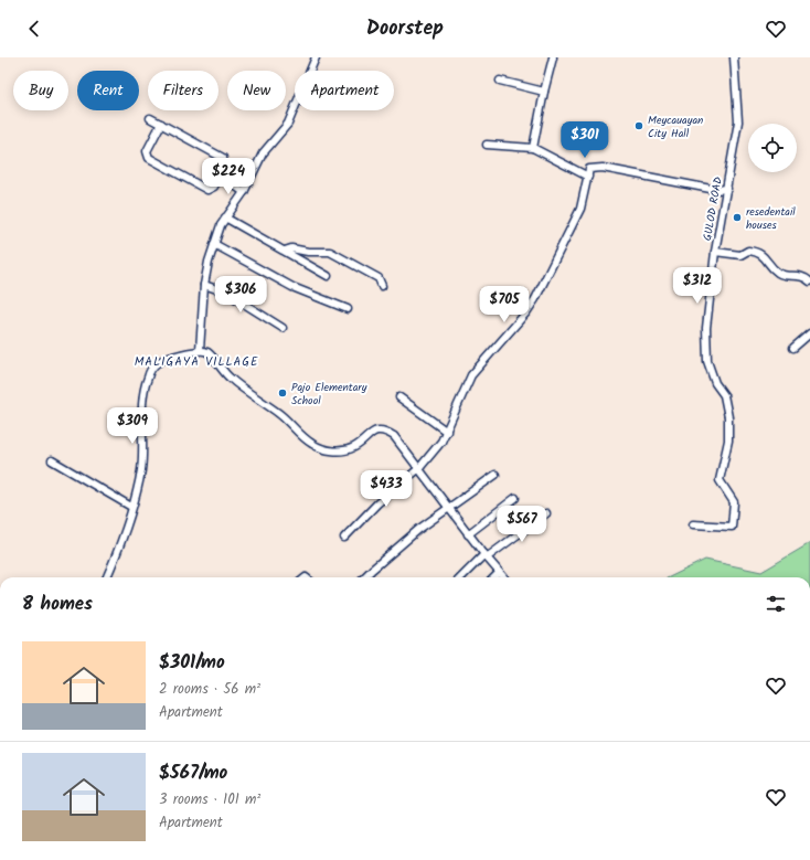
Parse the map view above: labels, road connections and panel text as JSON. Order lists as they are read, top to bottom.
{
  "streets": {
    "street": ["GULOD ROAD"]
  },
  "districts": ["MALIGAYA VILLAGE"],
  "places": ["Meycauayan City Hall", "resedentail houses", "Pajo Elementary School"],
  "page": {
    "header": "Doorstep",
    "chip": [
      "Buy",
      "Rent",
      "Filters",
      "New",
      "Apartment"
    ],
    "price": [
      "$301",
      "$224",
      "$312",
      "$306",
      "$705",
      "$309",
      "$433",
      "$567"
    ],
    "heading": "8 homes",
    "list": [
      {
        "name": "$301/mo",
        "note": "2 rooms · 56 m² · Apartment"
      },
      {
        "name": "$567/mo",
        "note": "3 rooms · 101 m² · Apartment"
      }
    ]
  }
}
